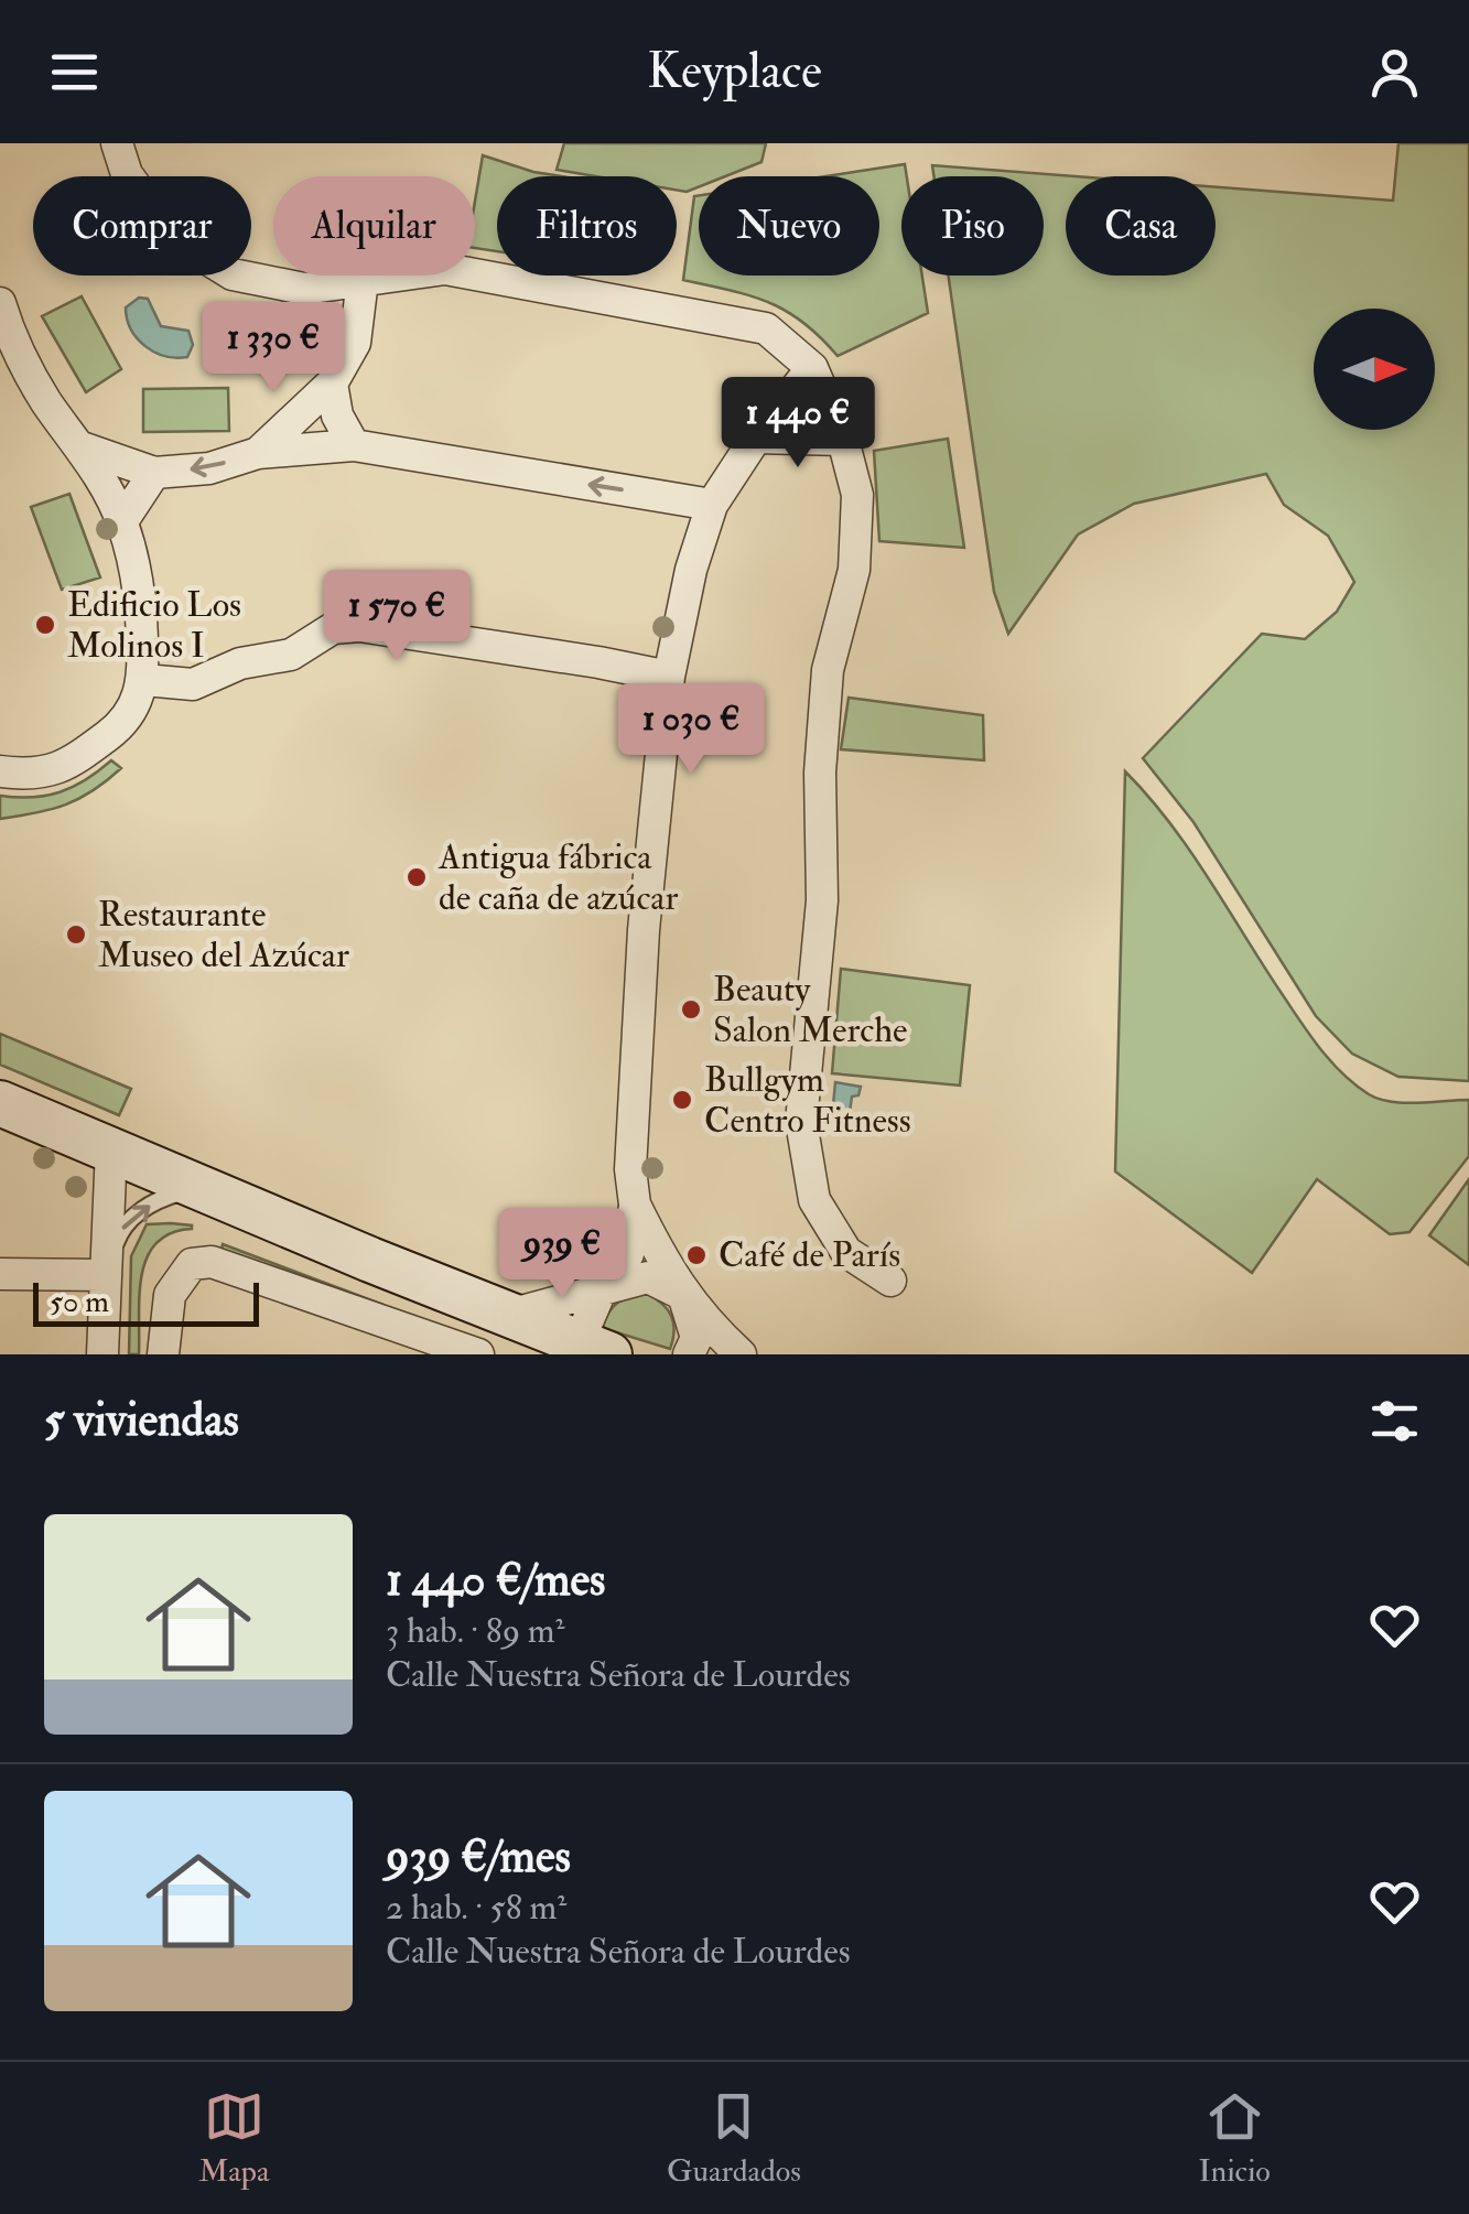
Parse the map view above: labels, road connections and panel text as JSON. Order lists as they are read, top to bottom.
{
  "places": [
    "Edificio Los Molinos I",
    "Antigua fábrica de caña de azúcar",
    "Restaurante Museo del Azúcar",
    "Beauty Salon Merche",
    "Bullgym Centro Fitness",
    "Café de París"
  ],
  "scale_bar": "50 m",
  "north": "right",
  "page": {
    "header": "Keyplace",
    "chip": [
      "Comprar",
      "Alquilar",
      "Filtros",
      "Nuevo",
      "Piso",
      "Casa"
    ],
    "price": [
      "1 330 €",
      "1 440 €",
      "1 570 €",
      "1 030 €",
      "939 €"
    ],
    "scale": "50 m",
    "heading": "5 viviendas",
    "list": [
      {
        "name": "1 440 €/mes",
        "note": "3 hab. · 89 m² · Calle Nuestra Señora de Lourdes"
      },
      {
        "name": "939 €/mes",
        "note": "2 hab. · 58 m² · Calle Nuestra Señora de Lourdes"
      }
    ],
    "tabs": ["Mapa", "Guardados", "Inicio"]
  }
}
